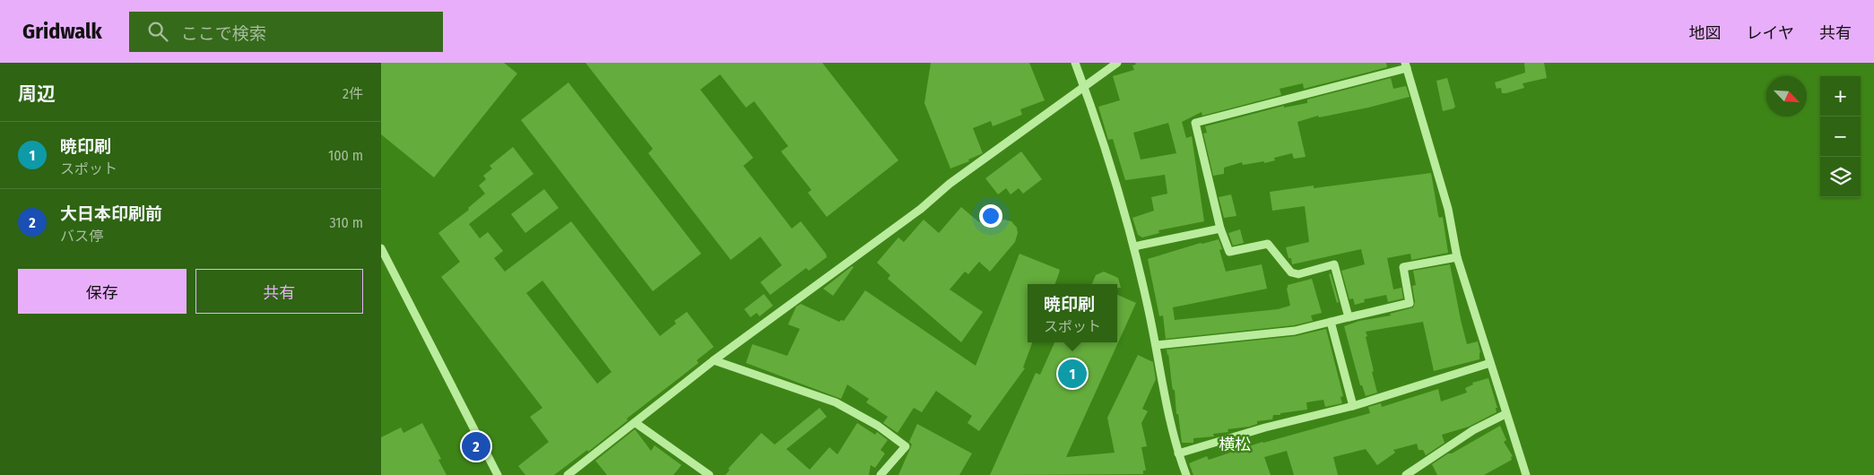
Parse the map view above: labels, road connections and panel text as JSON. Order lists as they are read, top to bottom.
{
  "districts": ["横松"],
  "north": "bottom right",
  "page": {
    "header": "Gridwalk",
    "search": "ここで検索",
    "nav": ["地図", "レイヤ", "共有"],
    "heading": ["周辺", "2件"],
    "map_buttons": ["+", "−"],
    "list": [
      {
        "mark": "1",
        "name": "暁印刷",
        "note": "スポット",
        "value": "100 m"
      },
      {
        "mark": "2",
        "name": "大日本印刷前",
        "note": "バス停",
        "value": "310 m"
      }
    ],
    "buttons": ["保存", "共有"],
    "popup": ["暁印刷", "スポット"],
    "pins": ["1", "2"]
  }
}
